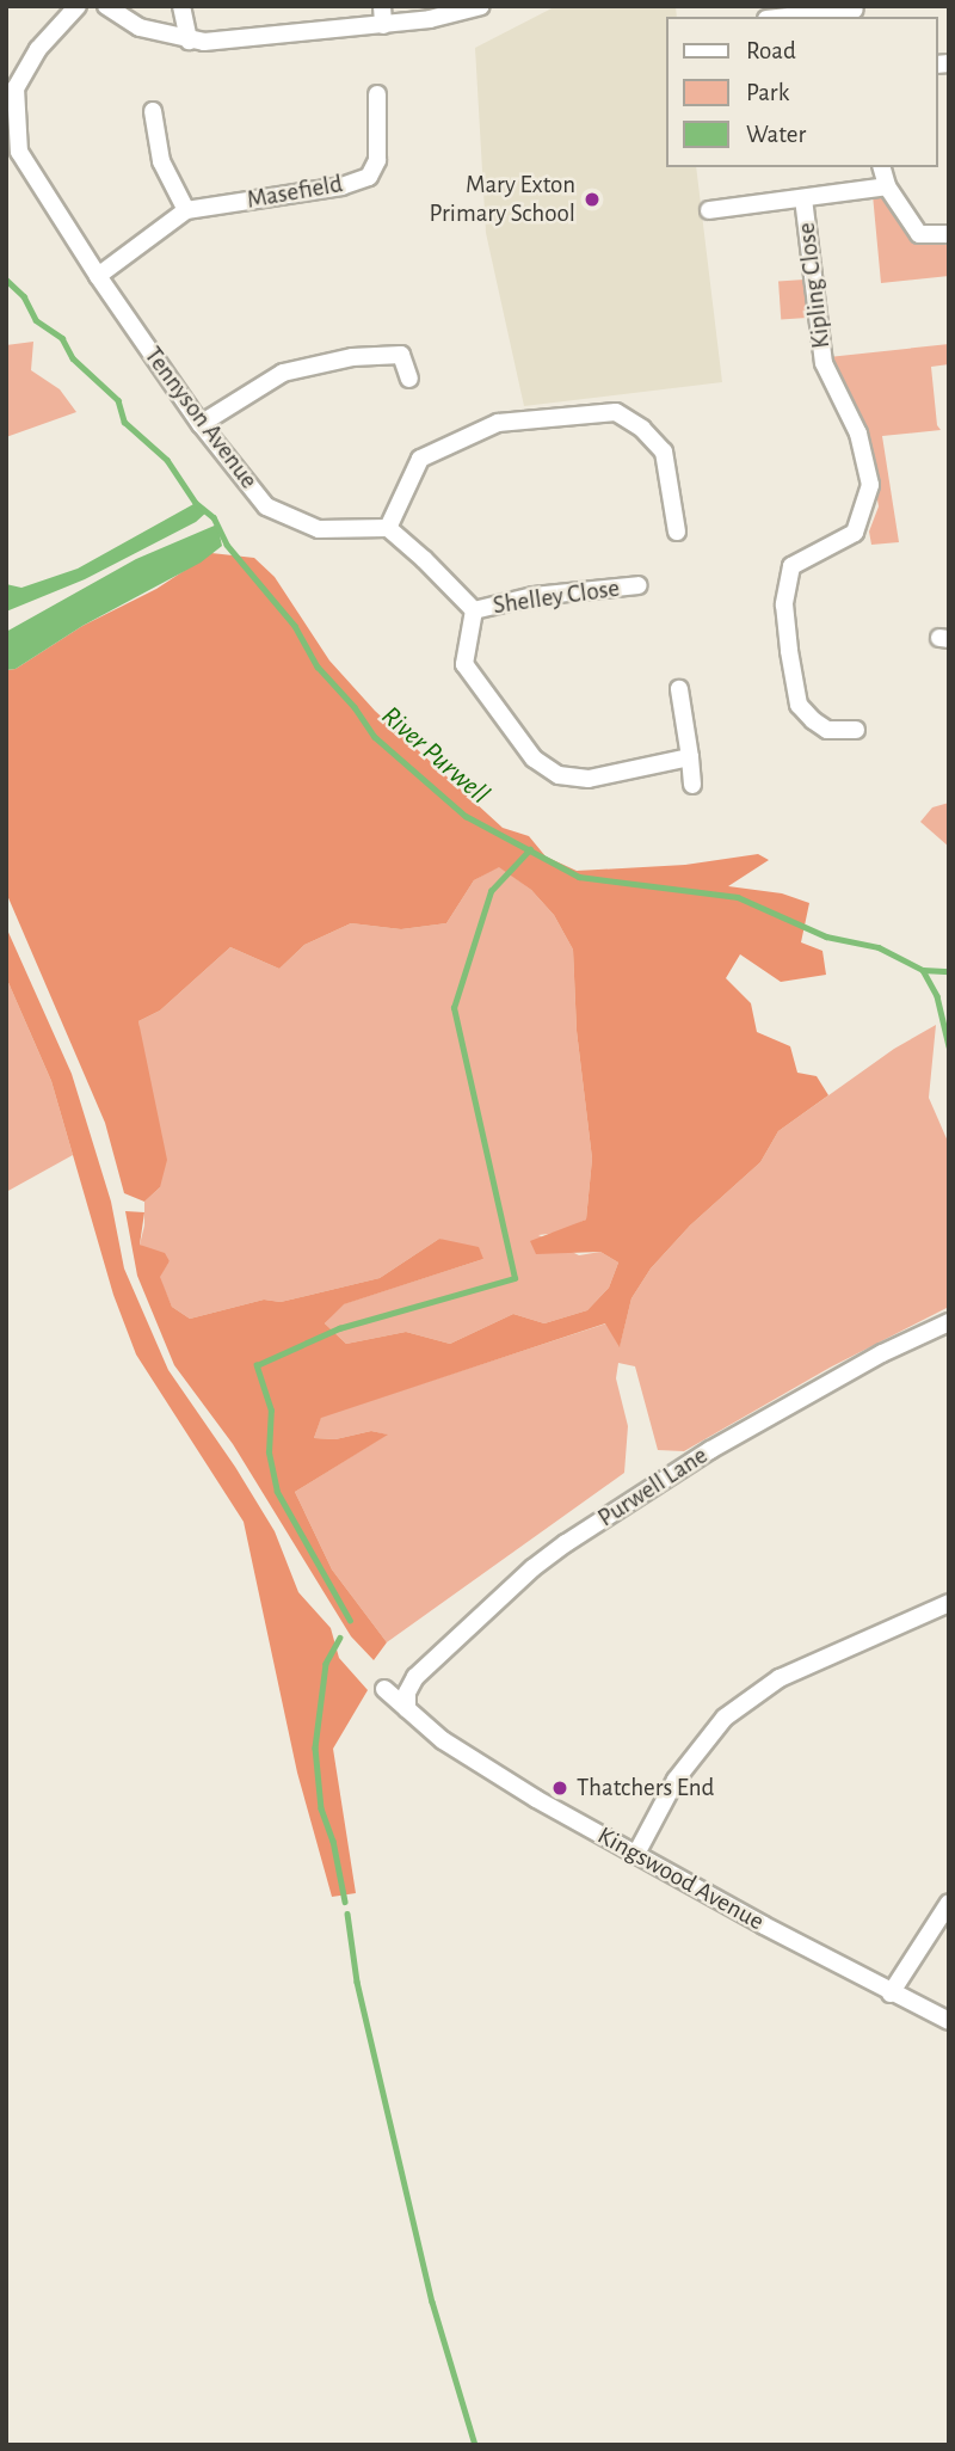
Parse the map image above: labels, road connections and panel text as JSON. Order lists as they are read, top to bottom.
{
  "streets": {
    "street": [
      "Masefield",
      "Kipling Close",
      "Tennyson Avenue",
      "Shelley Close",
      "Purwell Lane",
      "Kingswood Avenue"
    ]
  },
  "crossings": [
    ["Masefield", "Tennyson Avenue"],
    ["Purwell Lane", "Kingswood Avenue"]
  ],
  "water": ["River Purwell"],
  "places": ["Mary Exton Primary School", "Thatchers End"],
  "legend": ["Road", "Park", "Water"]
}
